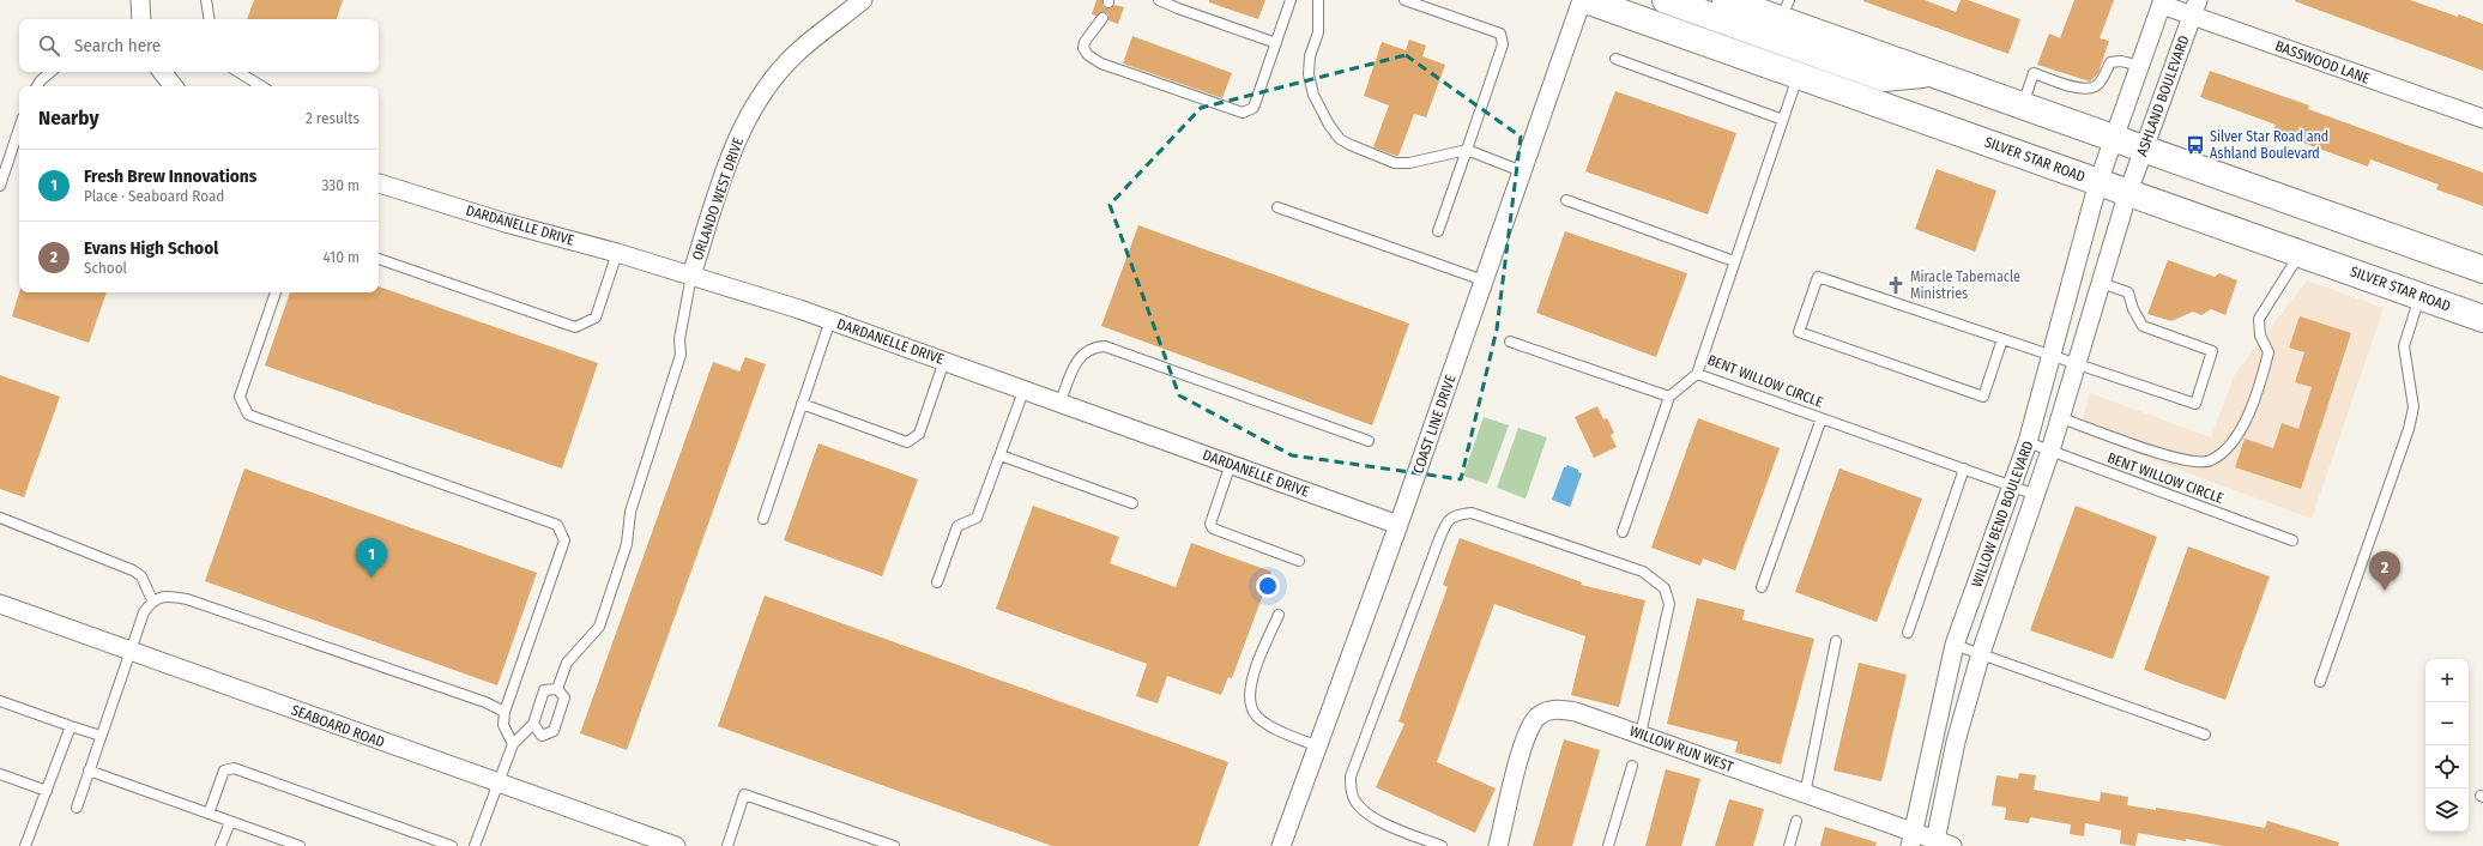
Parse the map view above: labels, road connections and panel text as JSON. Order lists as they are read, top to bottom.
{
  "streets": {
    "main road": ["SILVER STAR ROAD"],
    "street": [
      "BASSWOOD LANE",
      "ASHLAND BOULEVARD",
      "ORLANDO WEST DRIVE",
      "DARDANELLE DRIVE",
      "COAST LINE DRIVE",
      "WILLOW BEND BOULEVARD",
      "SEABOARD ROAD",
      "WILLOW RUN WEST"
    ],
    "lane": ["BENT WILLOW CIRCLE"]
  },
  "crossings": [
    ["BASSWOOD LANE", "ASHLAND BOULEVARD"],
    ["ASHLAND BOULEVARD", "SILVER STAR ROAD"],
    ["ASHLAND BOULEVARD", "WILLOW BEND BOULEVARD"],
    ["SILVER STAR ROAD", "BENT WILLOW CIRCLE"],
    ["SILVER STAR ROAD", "COAST LINE DRIVE"],
    ["SILVER STAR ROAD", "WILLOW BEND BOULEVARD"],
    ["ORLANDO WEST DRIVE", "DARDANELLE DRIVE"],
    ["DARDANELLE DRIVE", "COAST LINE DRIVE"],
    ["BENT WILLOW CIRCLE", "WILLOW BEND BOULEVARD"],
    ["WILLOW BEND BOULEVARD", "WILLOW RUN WEST"]
  ],
  "places": {
    "bus stop": ["Silver Star Road and Ashland Boulevard"],
    "church": ["Miracle Tabernacle Ministries"]
  },
  "page": {
    "search": "Search here",
    "heading": ["Nearby", "2 results"],
    "list": [
      {
        "mark": "1",
        "name": "Fresh Brew Innovations",
        "note": "Place · Seaboard Road",
        "value": "330 m"
      },
      {
        "mark": "2",
        "name": "Evans High School",
        "note": "School",
        "value": "410 m"
      }
    ],
    "pins": ["1", "2"],
    "map_buttons": ["+", "−"]
  }
}
